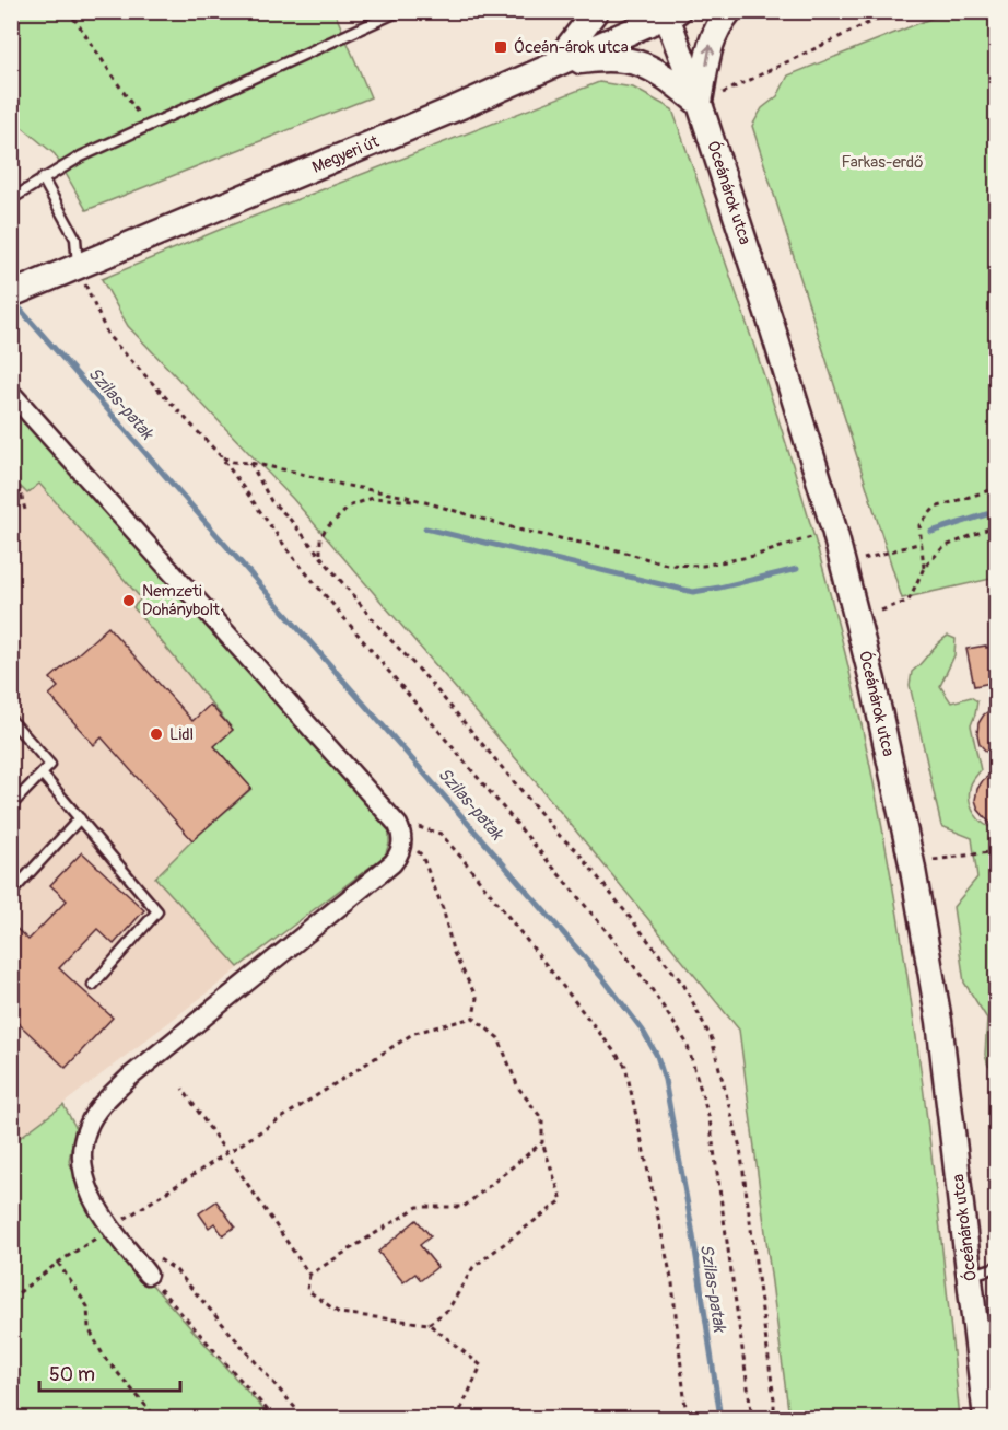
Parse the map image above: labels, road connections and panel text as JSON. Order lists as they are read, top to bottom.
{
  "streets": {
    "street": ["Megyeri út", "Óceánárok utca"]
  },
  "crossings": [
    ["Megyeri út", "Óceánárok utca"]
  ],
  "water": ["Szilas-patak"],
  "parks": ["Farkas-erdő"],
  "places": {
    "transit": ["Óceán-árok utca"],
    "other": ["Nemzeti Dohánybolt", "Lidl"]
  },
  "scale_bar": "50 m"
}
